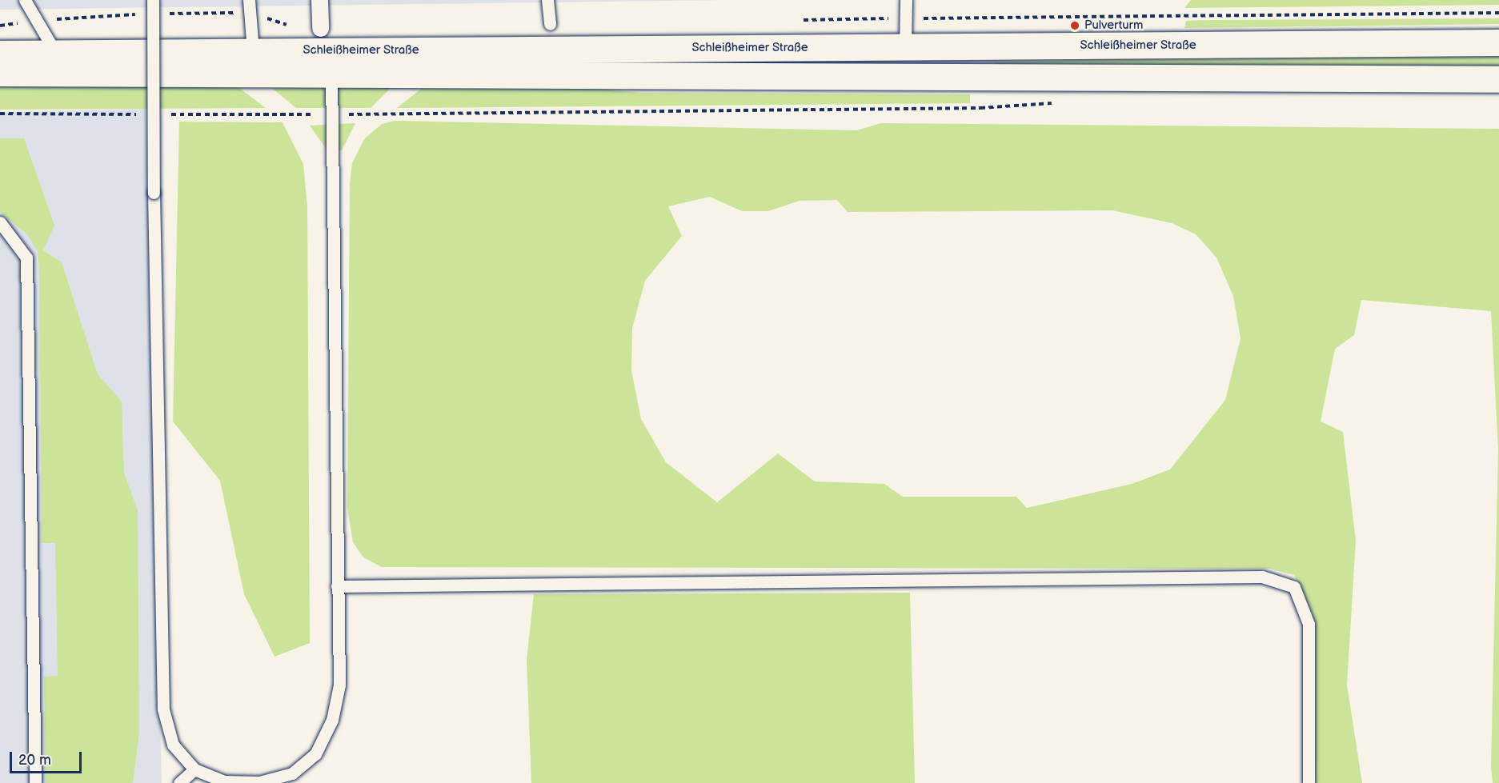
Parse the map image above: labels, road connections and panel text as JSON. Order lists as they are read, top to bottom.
{
  "streets": {
    "main road": ["Schleißheimer Straße"]
  },
  "places": ["Pulverturm"],
  "scale_bar": "20 m"
}
